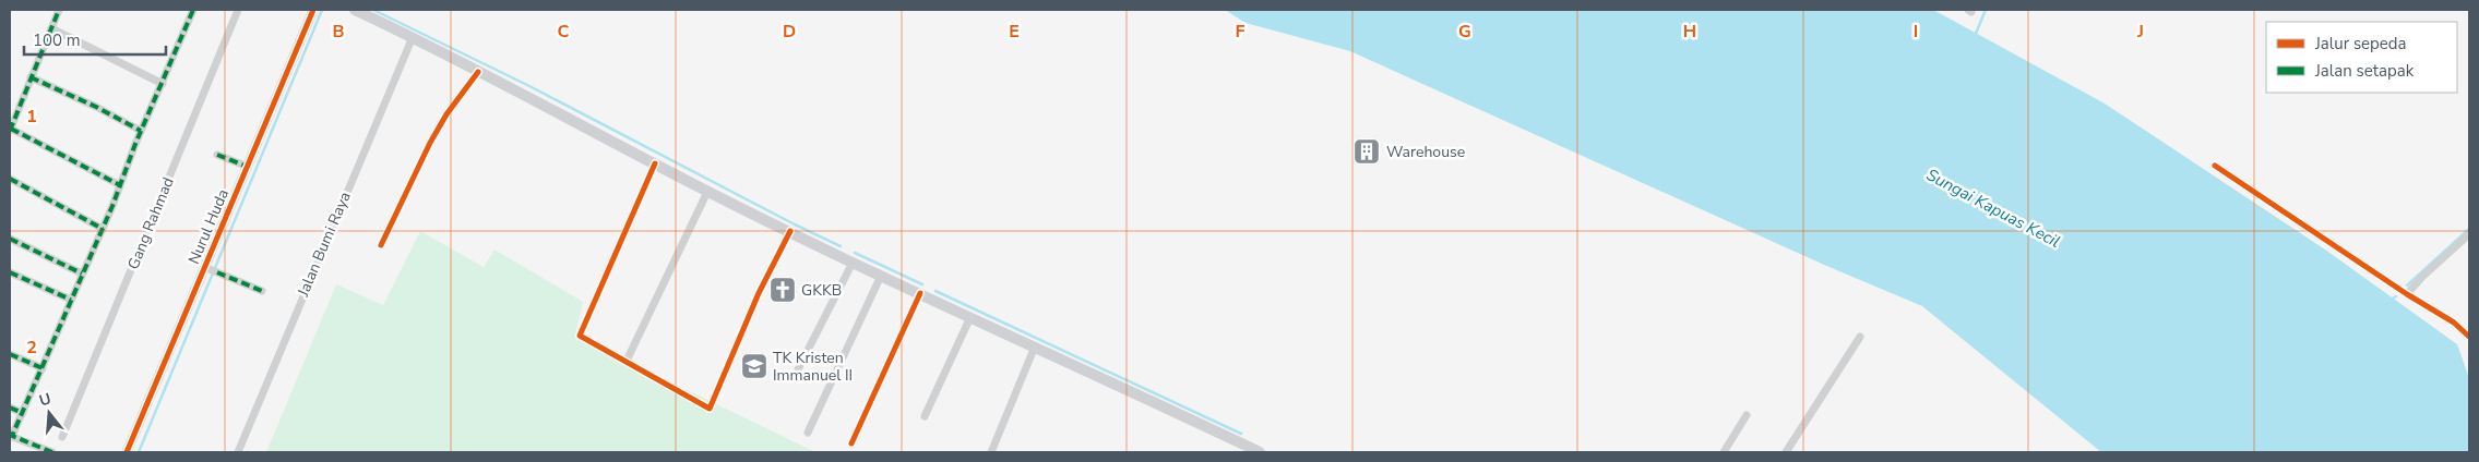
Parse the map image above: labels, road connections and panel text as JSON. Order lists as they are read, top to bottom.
{
  "streets": {
    "street": ["Gang Rahmad", "Nurul Huda", "Jalan Bumi Raya"]
  },
  "water": ["Sungai Kapuas Kecil"],
  "places": {
    "building": ["Warehouse"],
    "church": ["GKKB"],
    "school or university": ["TK Kristen Immanuel II"]
  },
  "legend": ["Jalur sepeda", "Jalan setapak"],
  "scale_bar": "100 m",
  "north": "top",
  "grid": {
    "columns": [
      "B",
      "C",
      "D",
      "E",
      "F",
      "G",
      "H",
      "I",
      "J"
    ],
    "rows": ["1", "2"]
  }
}
